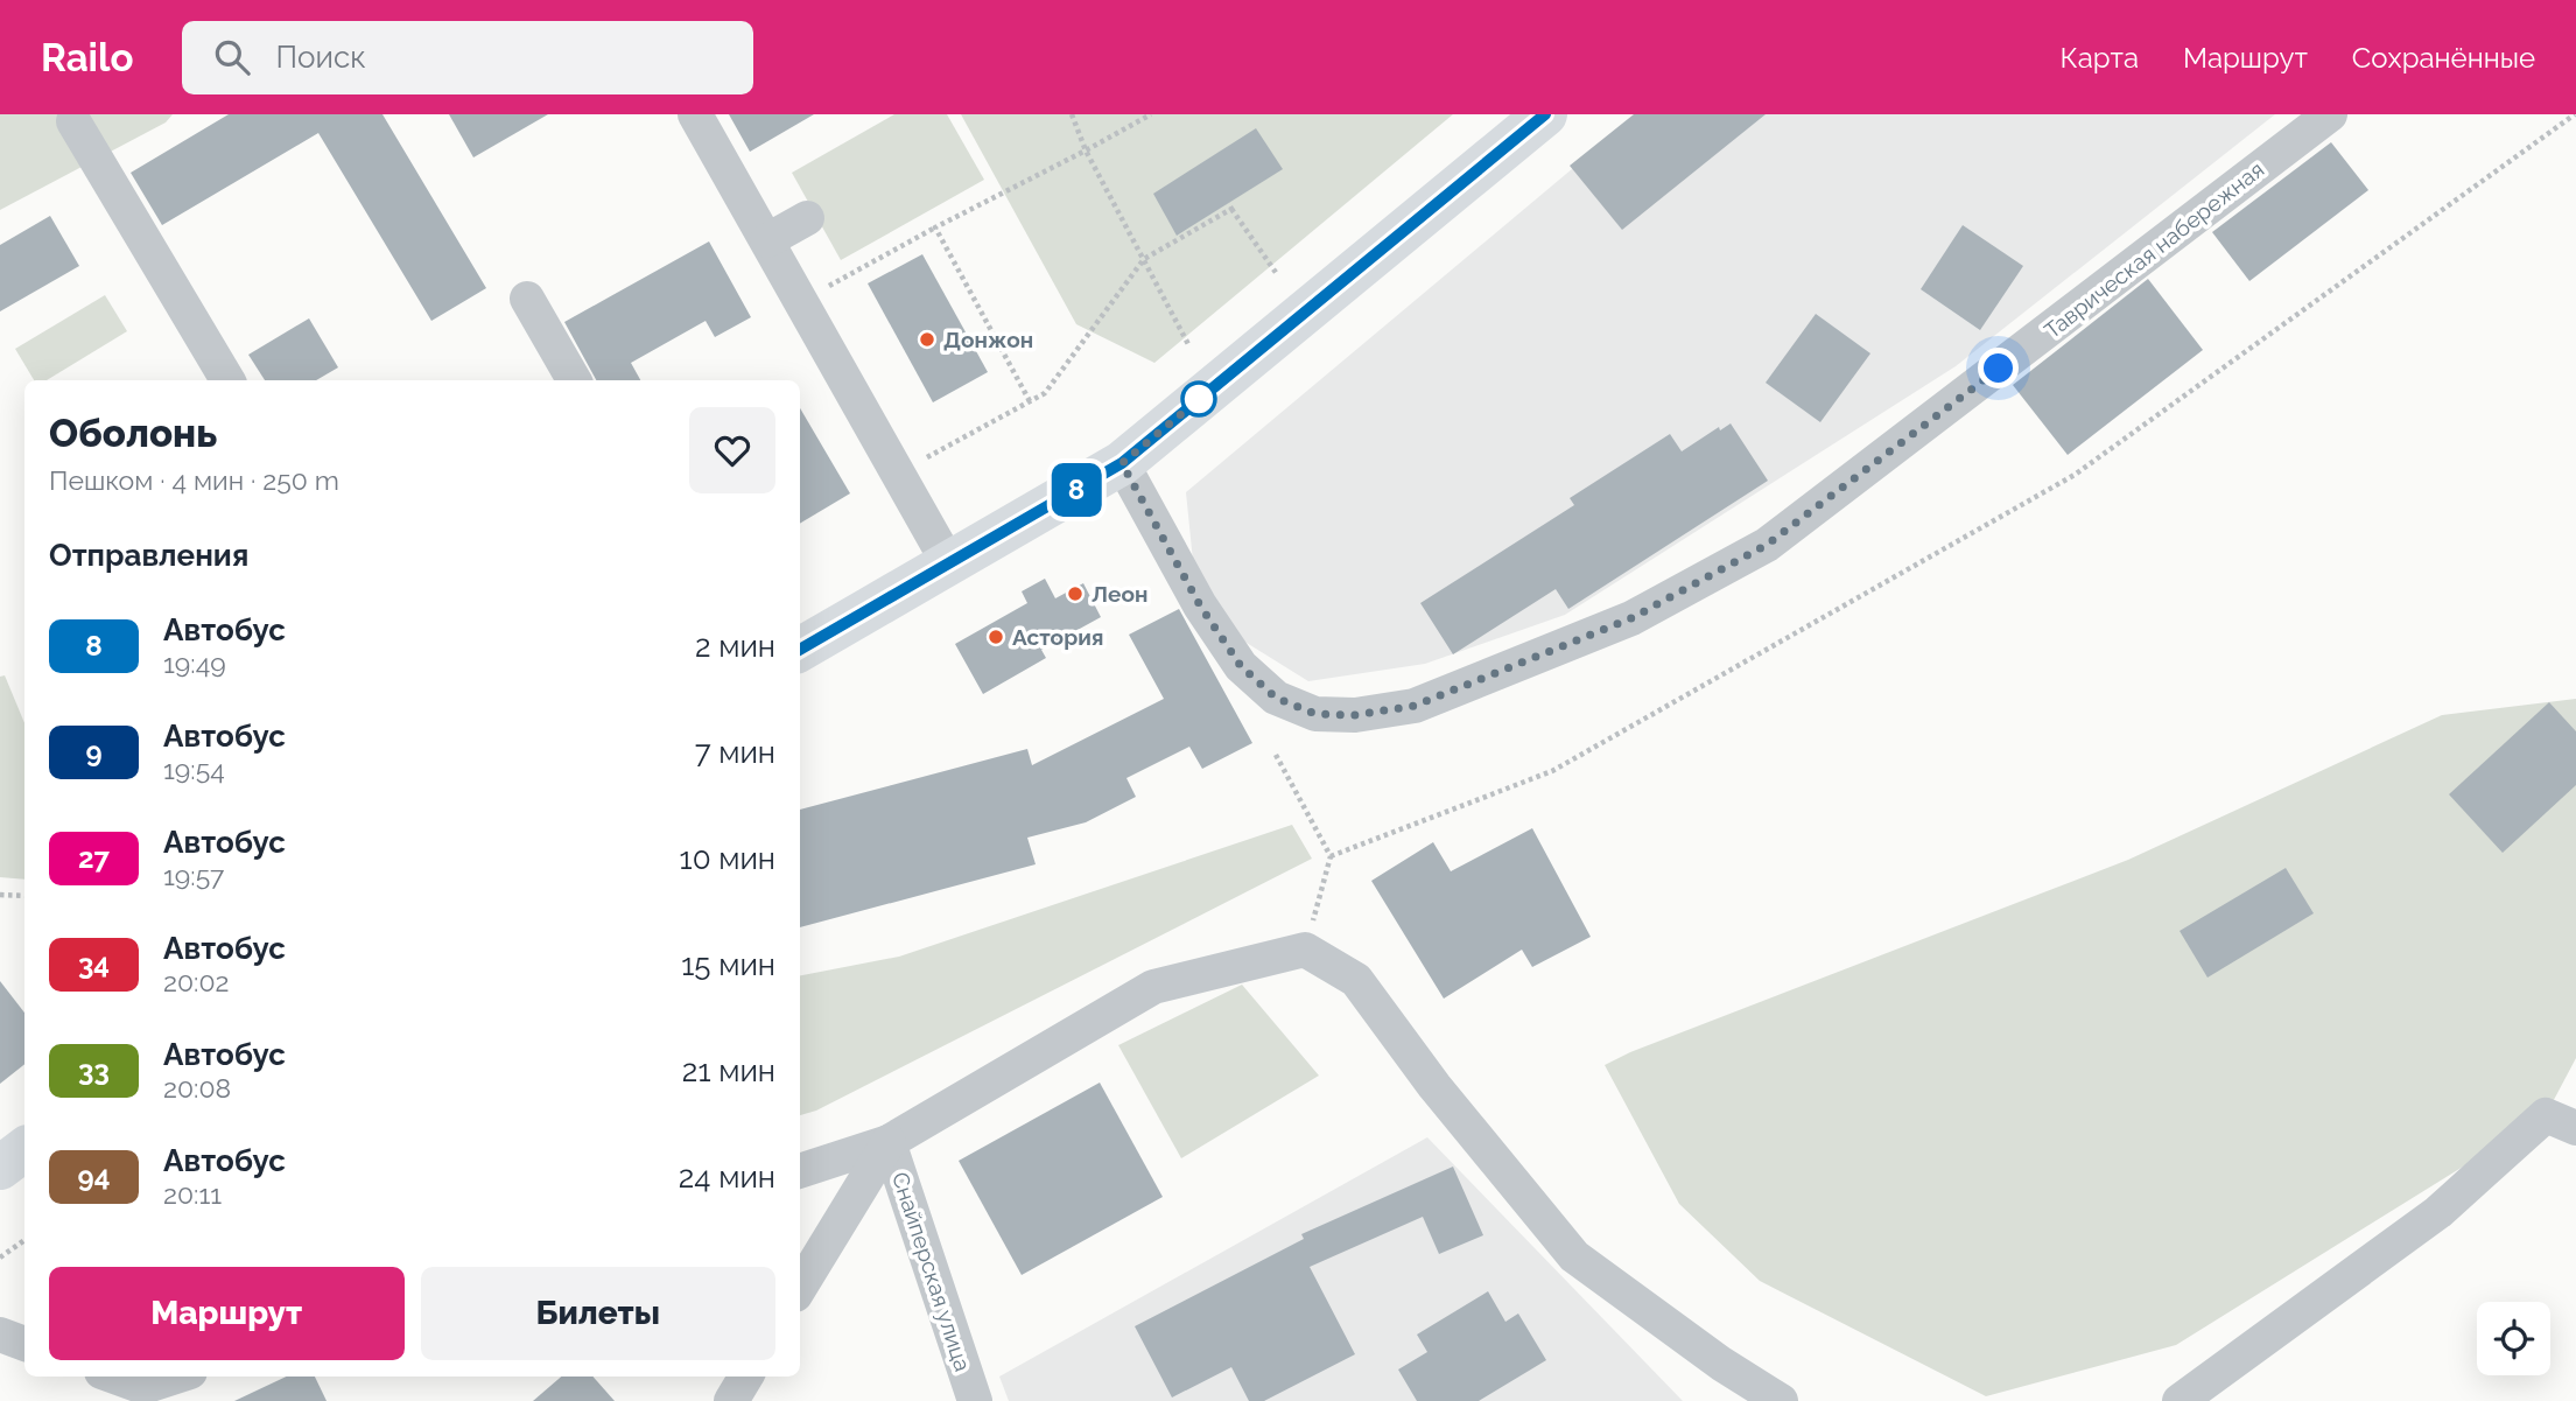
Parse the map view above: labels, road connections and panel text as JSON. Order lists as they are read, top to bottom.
{
  "streets": {
    "street": ["Таврическая набережная", "Снайперская улица"]
  },
  "places": ["Донжон", "Леон", "Астория"],
  "lines": ["bus line 8"],
  "page": {
    "header": "Railo",
    "search": "Поиск",
    "nav": ["Карта", "Маршрут", "Сохранённые"],
    "on_map": "8",
    "heading": [
      ["Оболонь", "Пешком · 4 мин · 250 m"],
      "Отправления"
    ],
    "list": [
      {
        "mark": "8",
        "name": "Автобус",
        "note": "19:49",
        "value": "2 мин"
      },
      {
        "mark": "9",
        "name": "Автобус",
        "note": "19:54",
        "value": "7 мин"
      },
      {
        "mark": "27",
        "name": "Автобус",
        "note": "19:57",
        "value": "10 мин"
      },
      {
        "mark": "34",
        "name": "Автобус",
        "note": "20:02",
        "value": "15 мин"
      },
      {
        "mark": "33",
        "name": "Автобус",
        "note": "20:08",
        "value": "21 мин"
      },
      {
        "mark": "94",
        "name": "Автобус",
        "note": "20:11",
        "value": "24 мин"
      }
    ],
    "buttons": ["Маршрут", "Билеты"]
  }
}
